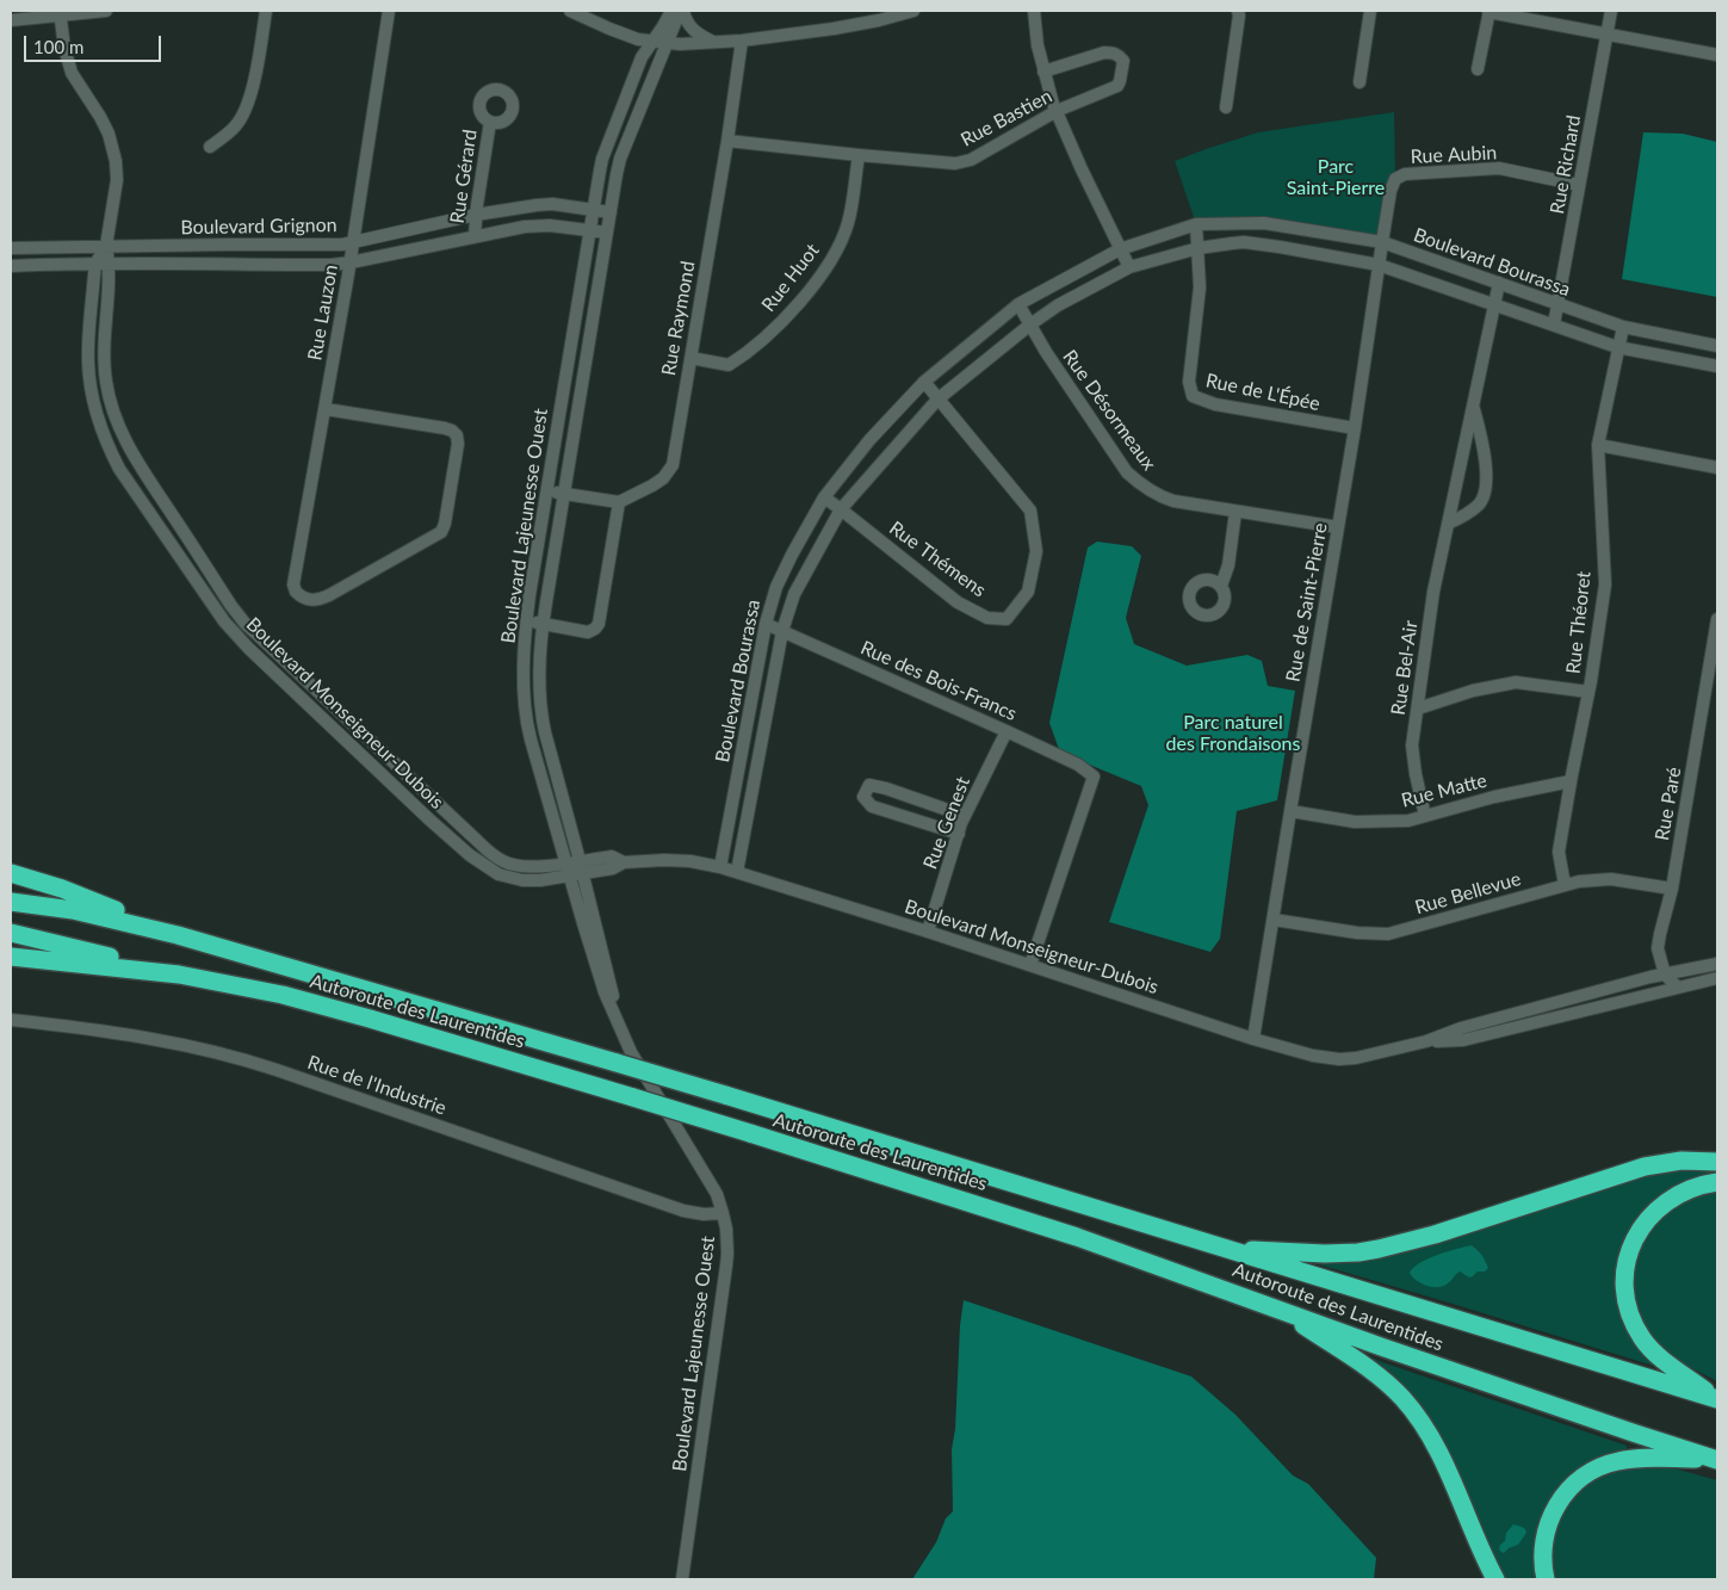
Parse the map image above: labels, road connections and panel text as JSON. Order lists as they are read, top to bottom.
{
  "streets": {
    "highway": ["Autoroute des Laurentides"],
    "street": [
      "Rue Bastien",
      "Rue Aubin",
      "Rue Richard",
      "Rue Gérard",
      "Boulevard Grignon",
      "Boulevard Bourassa",
      "Rue Huot",
      "Rue Lauzon",
      "Rue Raymond",
      "Rue de L'Épée",
      "Rue Désormeaux",
      "Boulevard Lajeunesse Ouest",
      "Rue Thémens",
      "Rue de Saint-Pierre",
      "Rue Théoret",
      "Rue Bel-Air",
      "Rue des Bois-Francs",
      "Boulevard Monseigneur-Dubois",
      "Rue Matte",
      "Rue Paré",
      "Rue Genest",
      "Rue Bellevue",
      "Rue de l'Industrie"
    ]
  },
  "crossings": [
    ["Rue Bastien", "Rue Huot"],
    ["Rue Bastien", "Rue Raymond"],
    ["Rue Aubin", "Rue Richard"],
    ["Rue Aubin", "Boulevard Bourassa"],
    ["Rue Aubin", "Rue de Saint-Pierre"],
    ["Rue Richard", "Boulevard Bourassa"],
    ["Rue Gérard", "Boulevard Grignon"],
    ["Boulevard Grignon", "Rue Lauzon"],
    ["Boulevard Grignon", "Boulevard Lajeunesse Ouest"],
    ["Boulevard Grignon", "Boulevard Monseigneur-Dubois"],
    ["Boulevard Bourassa", "Rue de L'Épée"],
    ["Boulevard Bourassa", "Rue Désormeaux"],
    ["Boulevard Bourassa", "Rue Thémens"],
    ["Boulevard Bourassa", "Rue de Saint-Pierre"],
    ["Boulevard Bourassa", "Rue Théoret"],
    ["Boulevard Bourassa", "Rue Bel-Air"],
    ["Boulevard Bourassa", "Rue des Bois-Francs"],
    ["Boulevard Bourassa", "Boulevard Monseigneur-Dubois"],
    ["Rue Huot", "Rue Raymond"],
    ["Rue de L'Épée", "Rue de Saint-Pierre"],
    ["Rue Désormeaux", "Rue de Saint-Pierre"],
    ["Boulevard Lajeunesse Ouest", "Boulevard Monseigneur-Dubois"],
    ["Boulevard Lajeunesse Ouest", "Rue de l'Industrie"],
    ["Rue de Saint-Pierre", "Boulevard Monseigneur-Dubois"],
    ["Rue de Saint-Pierre", "Rue Matte"],
    ["Rue de Saint-Pierre", "Rue Bellevue"],
    ["Rue Théoret", "Rue Matte"],
    ["Rue Théoret", "Rue Bellevue"],
    ["Rue Bel-Air", "Rue Matte"],
    ["Rue des Bois-Francs", "Boulevard Monseigneur-Dubois"],
    ["Rue des Bois-Francs", "Rue Genest"],
    ["Boulevard Monseigneur-Dubois", "Rue Paré"],
    ["Boulevard Monseigneur-Dubois", "Rue Genest"],
    ["Rue Paré", "Rue Bellevue"]
  ],
  "parks": ["Parc Saint-Pierre", "Parc naturel des Frondaisons"],
  "scale_bar": "100 m"
}
